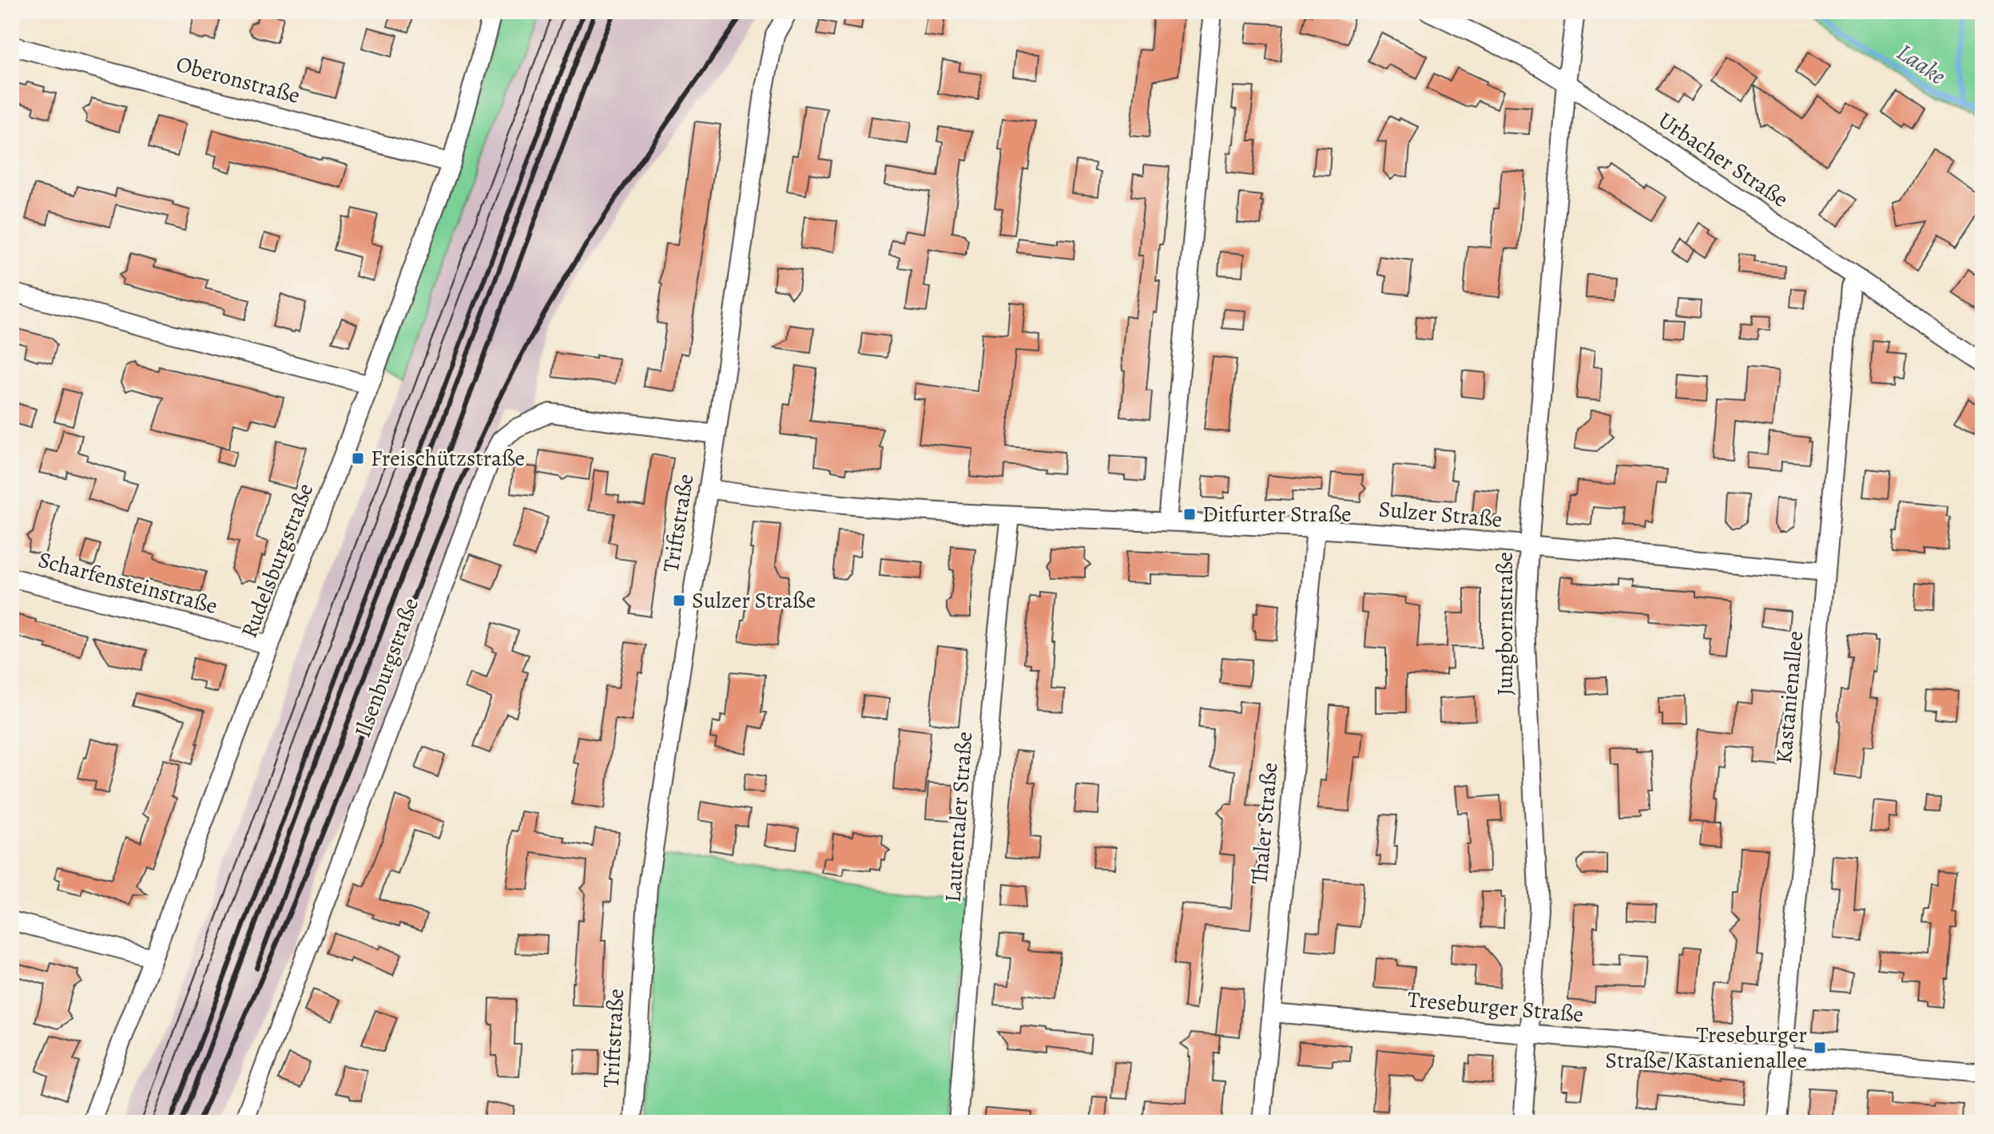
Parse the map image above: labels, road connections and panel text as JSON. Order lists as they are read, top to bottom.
{
  "streets": {
    "street": [
      "Oberonstraße",
      "Urbacher Straße",
      "Sulzer Straße",
      "Triftstraße",
      "Rudelsburgstraße",
      "Scharfensteinstraße",
      "Jungbornstraße",
      "Ilsenburgstraße",
      "Kastanienallee",
      "Lautentaler Straße",
      "Thaler Straße",
      "Treseburger Straße"
    ]
  },
  "crossings": [
    ["Oberonstraße", "Rudelsburgstraße"],
    ["Urbacher Straße", "Jungbornstraße"],
    ["Urbacher Straße", "Kastanienallee"],
    ["Sulzer Straße", "Triftstraße"],
    ["Sulzer Straße", "Jungbornstraße"],
    ["Sulzer Straße", "Kastanienallee"],
    ["Sulzer Straße", "Lautentaler Straße"],
    ["Sulzer Straße", "Thaler Straße"],
    ["Triftstraße", "Ilsenburgstraße"],
    ["Rudelsburgstraße", "Scharfensteinstraße"],
    ["Jungbornstraße", "Treseburger Straße"],
    ["Kastanienallee", "Treseburger Straße"],
    ["Thaler Straße", "Treseburger Straße"]
  ],
  "water": ["Laake"],
  "places": {
    "transit": [
      "Freischützstraße",
      "Ditfurter Straße",
      "Sulzer Straße",
      "Treseburger Straße/Kastanienallee"
    ]
  }
}
